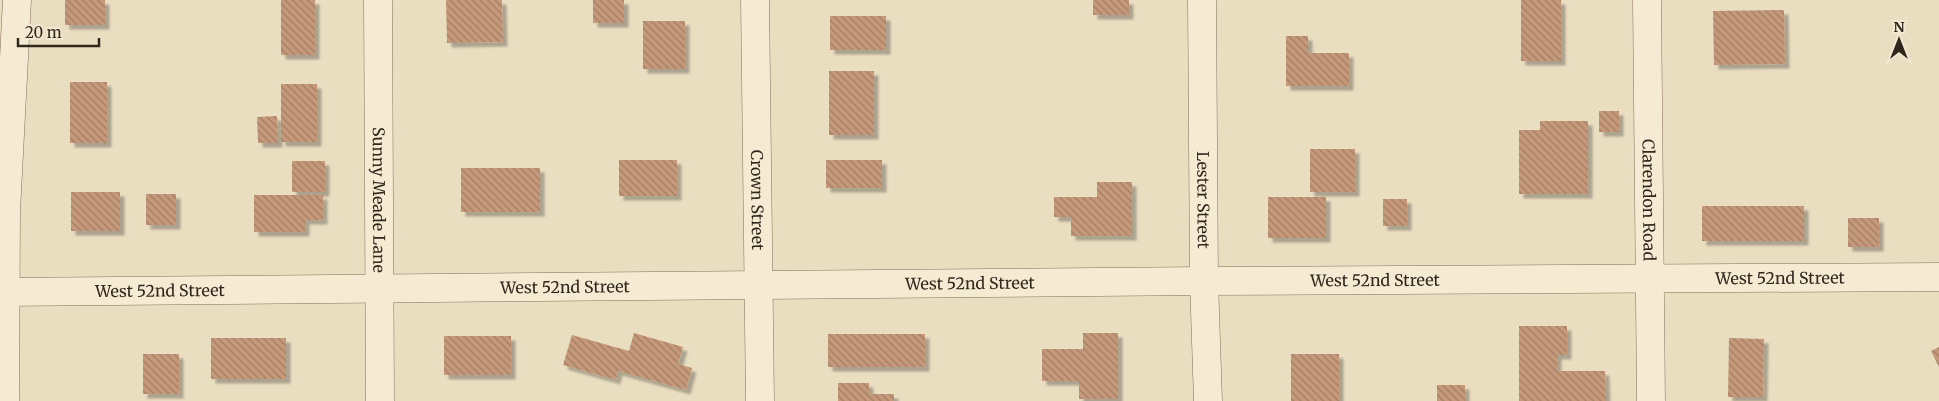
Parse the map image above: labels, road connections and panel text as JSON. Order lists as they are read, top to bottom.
{
  "streets": {
    "street": [
      "Sunny Meade Lane",
      "Crown Street",
      "Lester Street",
      "Clarendon Road",
      "West 52nd Street"
    ]
  },
  "crossings": [
    ["Sunny Meade Lane", "West 52nd Street"],
    ["Crown Street", "West 52nd Street"],
    ["Lester Street", "West 52nd Street"],
    ["Clarendon Road", "West 52nd Street"]
  ],
  "scale_bar": "20 m",
  "north": "top"
}
